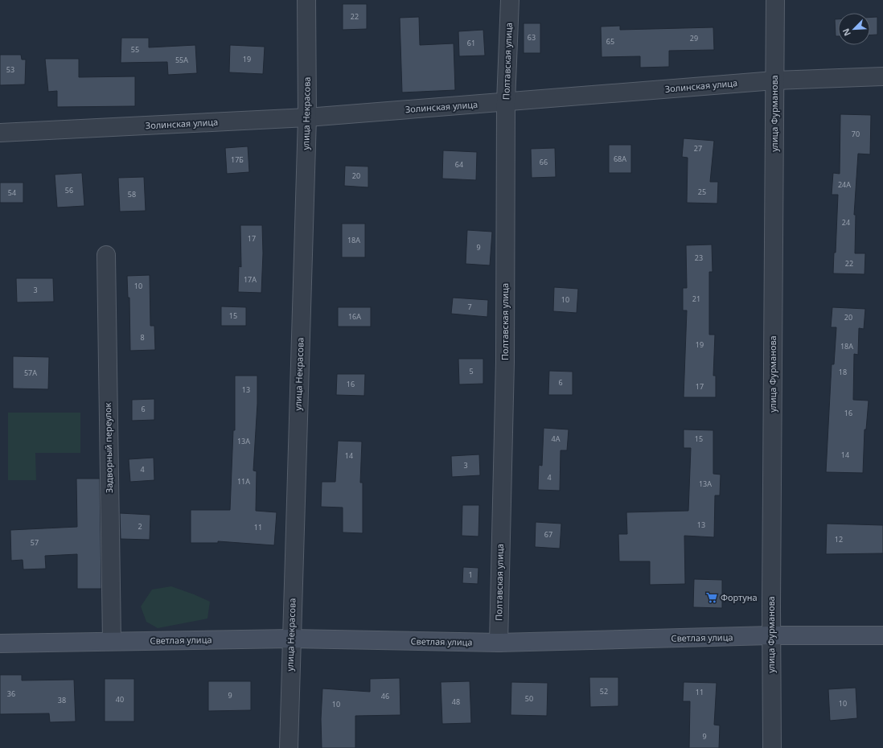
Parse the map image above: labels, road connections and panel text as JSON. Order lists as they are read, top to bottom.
{
  "streets": {
    "main road": ["Светлая улица"],
    "street": [
      "Полтавская улица",
      "Золинская улица",
      "улица Некрасова",
      "улица Фурманова",
      "Задворный переулок"
    ]
  },
  "crossings": [
    ["Полтавская улица", "Золинская улица"],
    ["Полтавская улица", "Светлая улица"],
    ["Золинская улица", "улица Некрасова"],
    ["Золинская улица", "улица Фурманова"],
    ["улица Некрасова", "Светлая улица"],
    ["улица Фурманова", "Светлая улица"],
    ["Задворный переулок", "Светлая улица"]
  ],
  "places": {
    "supermarket": ["Фортуна"]
  },
  "house_numbers": [
    "22",
    "63",
    "29",
    "65",
    "61",
    "55",
    "19",
    "55А",
    "53",
    "70",
    "27",
    "68А",
    "17Б",
    "66",
    "64",
    "20",
    "24А",
    "56",
    "25",
    "54",
    "58",
    "24",
    "17",
    "18А",
    "9",
    "23",
    "22",
    "17А",
    "10",
    "3",
    "21",
    "10",
    "7",
    "15",
    "16А",
    "20",
    "8",
    "19",
    "18А",
    "5",
    "18",
    "57А",
    "6",
    "16",
    "17",
    "13",
    "6",
    "16",
    "4А",
    "15",
    "13А",
    "14",
    "14",
    "3",
    "4",
    "4",
    "11А",
    "13А",
    "13",
    "2",
    "11",
    "67",
    "12",
    "57",
    "1",
    "52",
    "11",
    "36",
    "9",
    "46",
    "50",
    "40",
    "38",
    "48",
    "10",
    "10",
    "9"
  ],
  "north": "bottom left"
}
